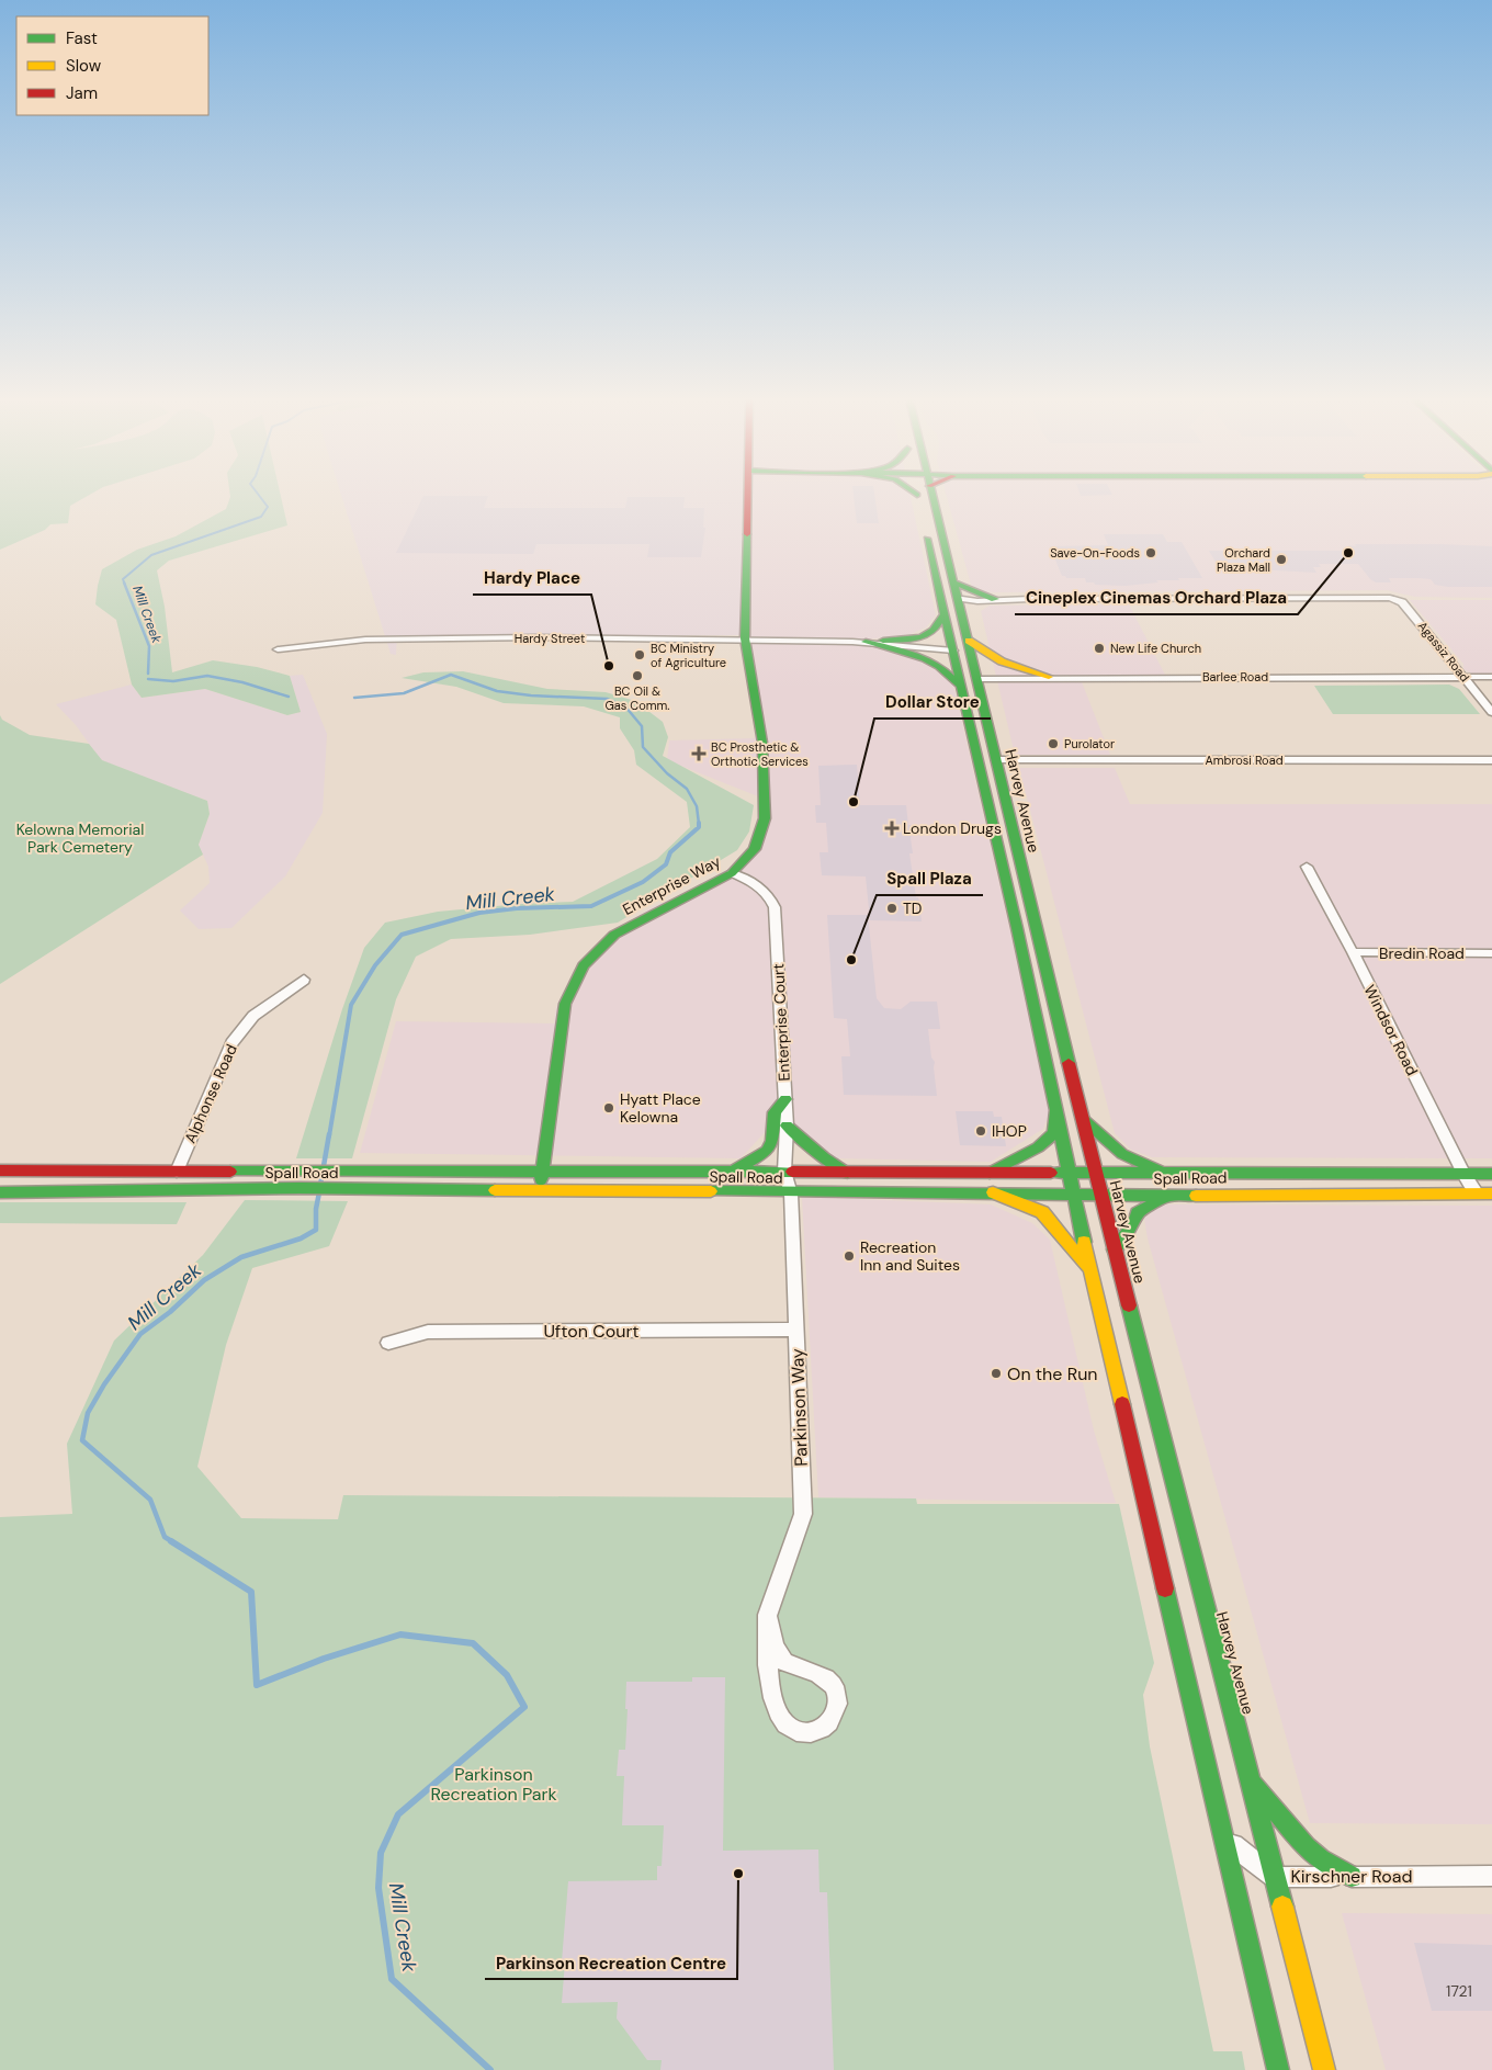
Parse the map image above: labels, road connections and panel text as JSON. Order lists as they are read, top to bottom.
{
  "streets": {
    "main road": ["Harvey Avenue", "Enterprise Way", "Spall Road"],
    "street": [
      "Hardy Street",
      "Agassiz Road",
      "Barlee Road",
      "Ambrosi Road",
      "Bredin Road",
      "Enterprise Court",
      "Windsor Road",
      "Alphonse Road",
      "Ufton Court",
      "Parkinson Way",
      "Kirschner Road"
    ]
  },
  "crossings": [
    ["Hardy Street", "Enterprise Way"],
    ["Agassiz Road", "Barlee Road"],
    ["Barlee Road", "Harvey Avenue"],
    ["Ambrosi Road", "Harvey Avenue"],
    ["Harvey Avenue", "Spall Road"],
    ["Harvey Avenue", "Kirschner Road"],
    ["Enterprise Way", "Enterprise Court"],
    ["Enterprise Way", "Spall Road"],
    ["Bredin Road", "Windsor Road"],
    ["Enterprise Court", "Spall Road"],
    ["Enterprise Court", "Parkinson Way"],
    ["Windsor Road", "Spall Road"],
    ["Alphonse Road", "Spall Road"],
    ["Spall Road", "Parkinson Way"],
    ["Ufton Court", "Parkinson Way"]
  ],
  "water": ["Mill Creek"],
  "parks": ["Kelowna Memorial Park Cemetery", "Parkinson Recreation Park"],
  "places": {
    "other": [
      "Save-On-Foods",
      "Cineplex Cinemas Orchard Plaza",
      "Orchard Plaza Mall",
      "New Life Church",
      "BC Ministry of Agriculture",
      "Hardy Place",
      "BC Oil & Gas Comm.",
      "Purolator",
      "Dollar Store",
      "TD",
      "Spall Plaza",
      "Hyatt Place Kelowna",
      "IHOP",
      "Recreation Inn and Suites",
      "On the Run",
      "Parkinson Recreation Centre"
    ],
    "health": ["BC Prosthetic & Orthotic Services", "London Drugs"]
  },
  "house_numbers": ["1721"],
  "legend": ["Fast", "Slow", "Jam"]
}
